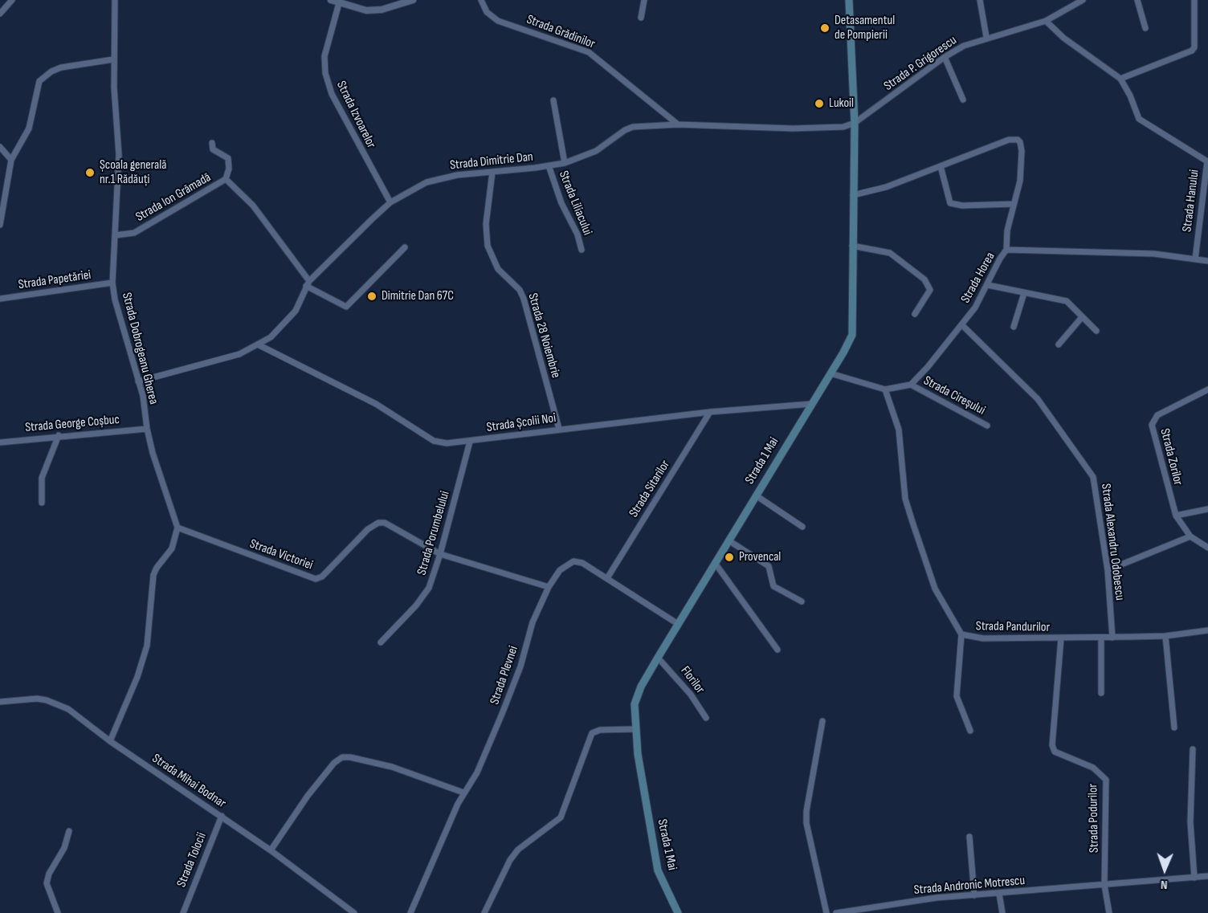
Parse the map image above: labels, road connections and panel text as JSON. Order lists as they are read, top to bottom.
{
  "streets": {
    "main road": ["Strada 1 Mai"],
    "street": [
      "Strada Grădinilor",
      "Strada P. Grigorescu",
      "Strada Izvoarelor",
      "Strada Dimitrie Dan",
      "Strada Ion Grămadă",
      "Strada Hanului",
      "Strada Liliacului",
      "Strada Horea",
      "Strada Papetăriei",
      "Strada 28 Noiembrie",
      "Strada Dobrogeanu Gherea",
      "Strada Cireşului",
      "Strada Școlii Noi",
      "Strada George Coșbuc",
      "Strada Zorilor",
      "Strada Sitarilor",
      "Strada Porumbelului",
      "Strada Alexandru Odobescu",
      "Strada Victoriei",
      "Strada Pandurilor",
      "Strada Plevnei",
      "Florilor",
      "Strada Mihai Bodnar",
      "Strada Podurilor",
      "Strada Tolocii",
      "Strada Andronic Motrescu"
    ]
  },
  "crossings": [
    ["Strada Grădinilor", "Strada Dimitrie Dan"],
    ["Strada P. Grigorescu", "Strada Dimitrie Dan"],
    ["Strada P. Grigorescu", "Strada Hanului"],
    ["Strada P. Grigorescu", "Strada 1 Mai"],
    ["Strada Izvoarelor", "Strada Dimitrie Dan"],
    ["Strada Dimitrie Dan", "Strada Ion Grămadă"],
    ["Strada Dimitrie Dan", "Strada Liliacului"],
    ["Strada Dimitrie Dan", "Strada 28 Noiembrie"],
    ["Strada Dimitrie Dan", "Strada Dobrogeanu Gherea"],
    ["Strada Dimitrie Dan", "Strada Școlii Noi"],
    ["Strada Dimitrie Dan", "Strada 1 Mai"],
    ["Strada Ion Grămadă", "Strada Dobrogeanu Gherea"],
    ["Strada Hanului", "Strada Horea"],
    ["Strada Horea", "Strada Cireşului"],
    ["Strada Horea", "Strada Alexandru Odobescu"],
    ["Strada Papetăriei", "Strada Dobrogeanu Gherea"],
    ["Strada 28 Noiembrie", "Strada Școlii Noi"],
    ["Strada Dobrogeanu Gherea", "Strada George Coșbuc"],
    ["Strada Dobrogeanu Gherea", "Strada Victoriei"],
    ["Strada Școlii Noi", "Strada 1 Mai"],
    ["Strada Școlii Noi", "Strada Sitarilor"],
    ["Strada Școlii Noi", "Strada Porumbelului"],
    ["Strada 1 Mai", "Strada Plevnei"],
    ["Strada 1 Mai", "Florilor"],
    ["Strada Sitarilor", "Strada Plevnei"],
    ["Strada Porumbelului", "Strada Victoriei"],
    ["Strada Alexandru Odobescu", "Strada Pandurilor"],
    ["Strada Victoriei", "Strada Plevnei"],
    ["Strada Pandurilor", "Strada Podurilor"],
    ["Strada Mihai Bodnar", "Strada Tolocii"],
    ["Strada Podurilor", "Strada Andronic Motrescu"]
  ],
  "places": [
    "Detasamentul de Pompierii",
    "Lukoil",
    "Școala generală nr.1 Rădăuți",
    "Dimitrie Dan 67C",
    "Provencal"
  ],
  "north": "bottom"
}
